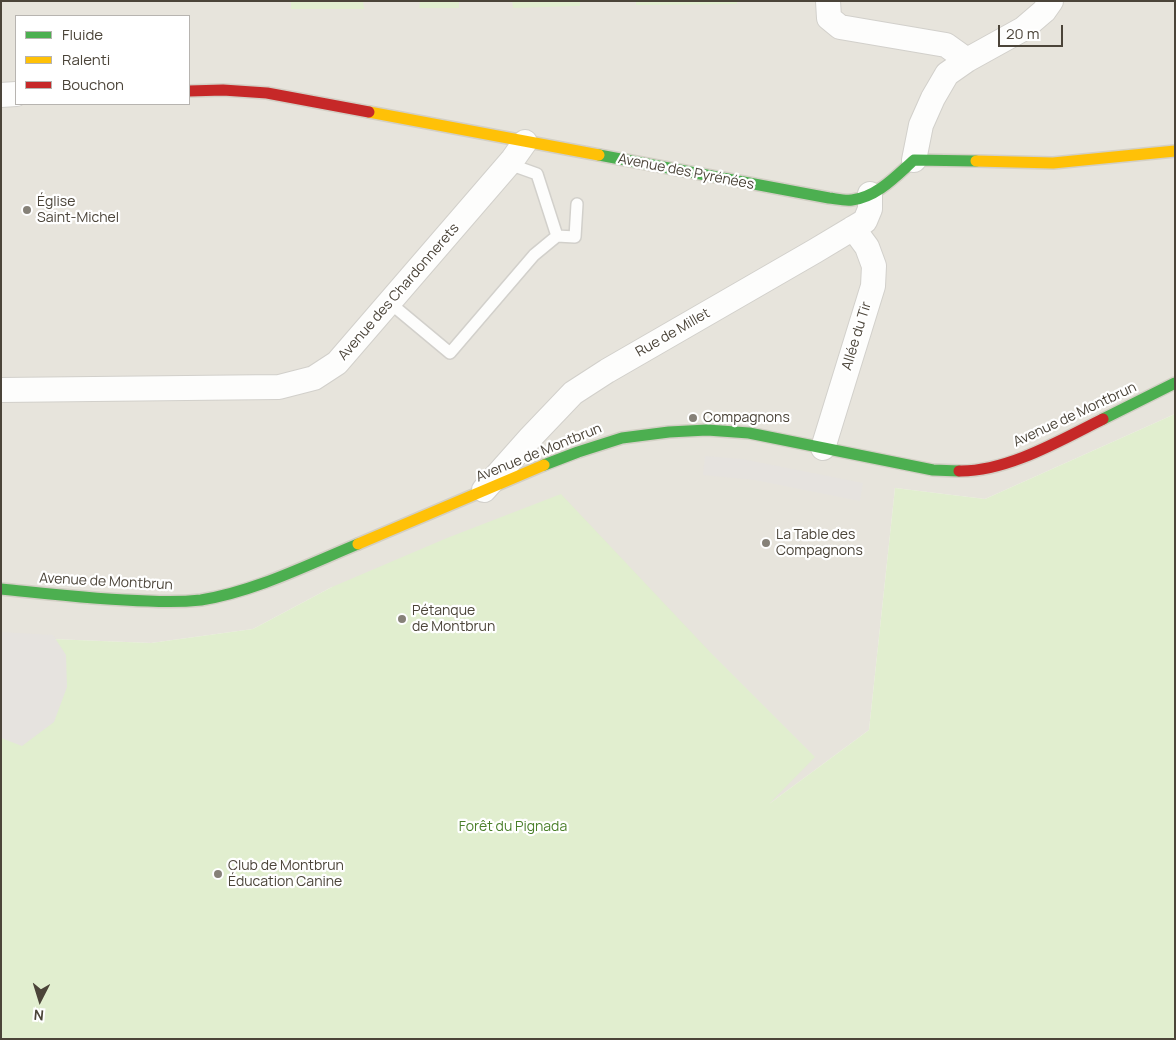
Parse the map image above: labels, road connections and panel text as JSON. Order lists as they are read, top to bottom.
{
  "streets": {
    "street": [
      "Avenue des Pyrénées",
      "Avenue des Chardonnerets",
      "Rue de Millet",
      "Allée du Tir",
      "Avenue de Montbrun"
    ]
  },
  "crossings": [
    ["Avenue des Pyrénées", "Avenue des Chardonnerets"],
    ["Avenue des Pyrénées", "Rue de Millet"],
    ["Rue de Millet", "Allée du Tir"],
    ["Rue de Millet", "Avenue de Montbrun"],
    ["Allée du Tir", "Avenue de Montbrun"]
  ],
  "parks": ["Forêt du Pignada"],
  "places": [
    "Église Saint-Michel",
    "Compagnons",
    "La Table des Compagnons",
    "Pétanque de Montbrun",
    "Club de Montbrun Éducation Canine"
  ],
  "legend": ["Fluide", "Ralenti", "Bouchon"],
  "scale_bar": "20 m",
  "north": "bottom"
}
